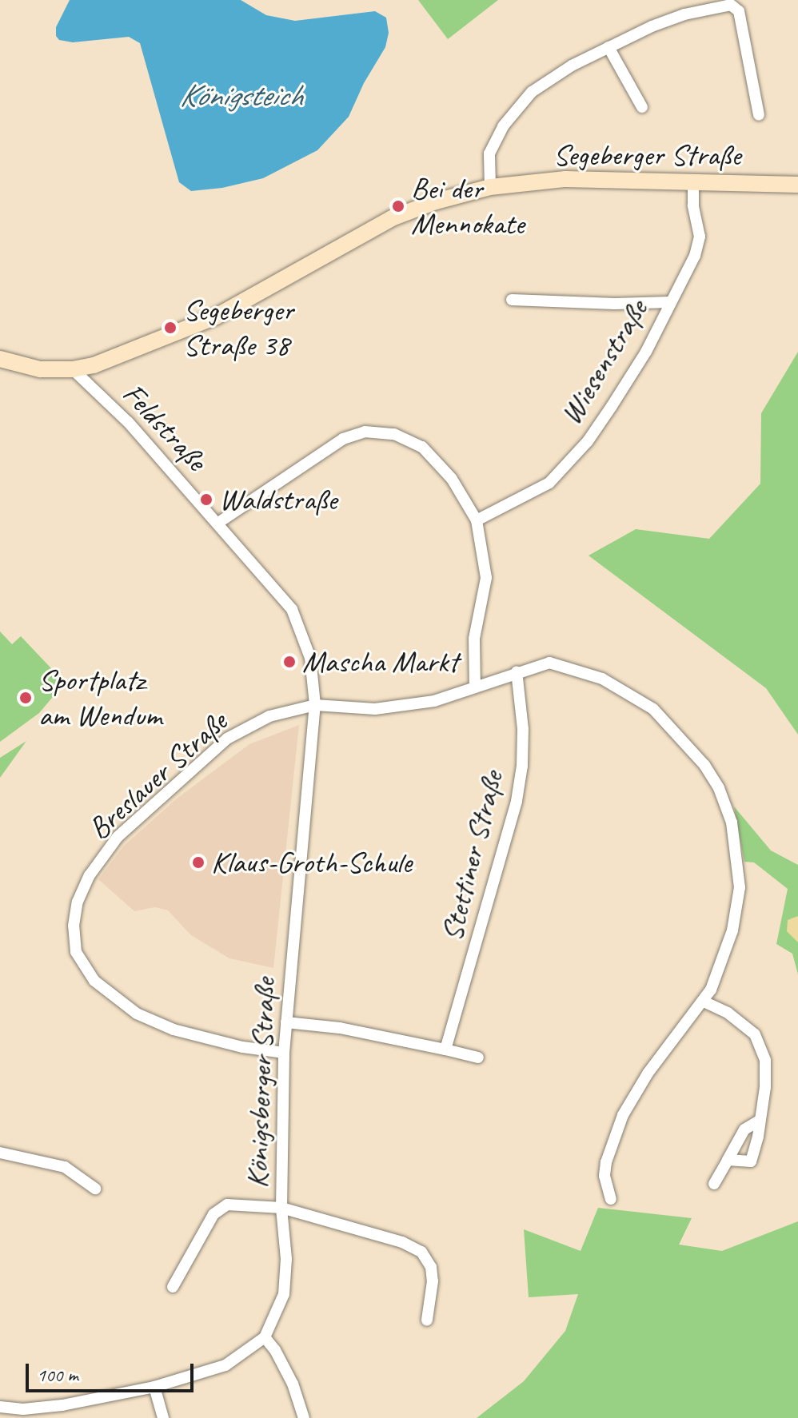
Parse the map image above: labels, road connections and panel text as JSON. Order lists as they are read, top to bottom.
{
  "streets": {
    "main road": ["Segeberger Straße"],
    "street": [
      "Wiesenstraße",
      "Feldstraße",
      "Breslauer Straße",
      "Stettiner Straße",
      "Königsberger Straße"
    ]
  },
  "crossings": [
    ["Segeberger Straße", "Wiesenstraße"],
    ["Segeberger Straße", "Feldstraße"],
    ["Feldstraße", "Breslauer Straße"],
    ["Feldstraße", "Königsberger Straße"],
    ["Breslauer Straße", "Königsberger Straße"]
  ],
  "water": ["Königsteich"],
  "places": [
    "Bei der Mennokate",
    "Segeberger Straße 38",
    "Waldstraße",
    "Mascha Markt",
    "Sportplatz am Wendum",
    "Klaus-Groth-Schule"
  ],
  "scale_bar": "100 m"
}
